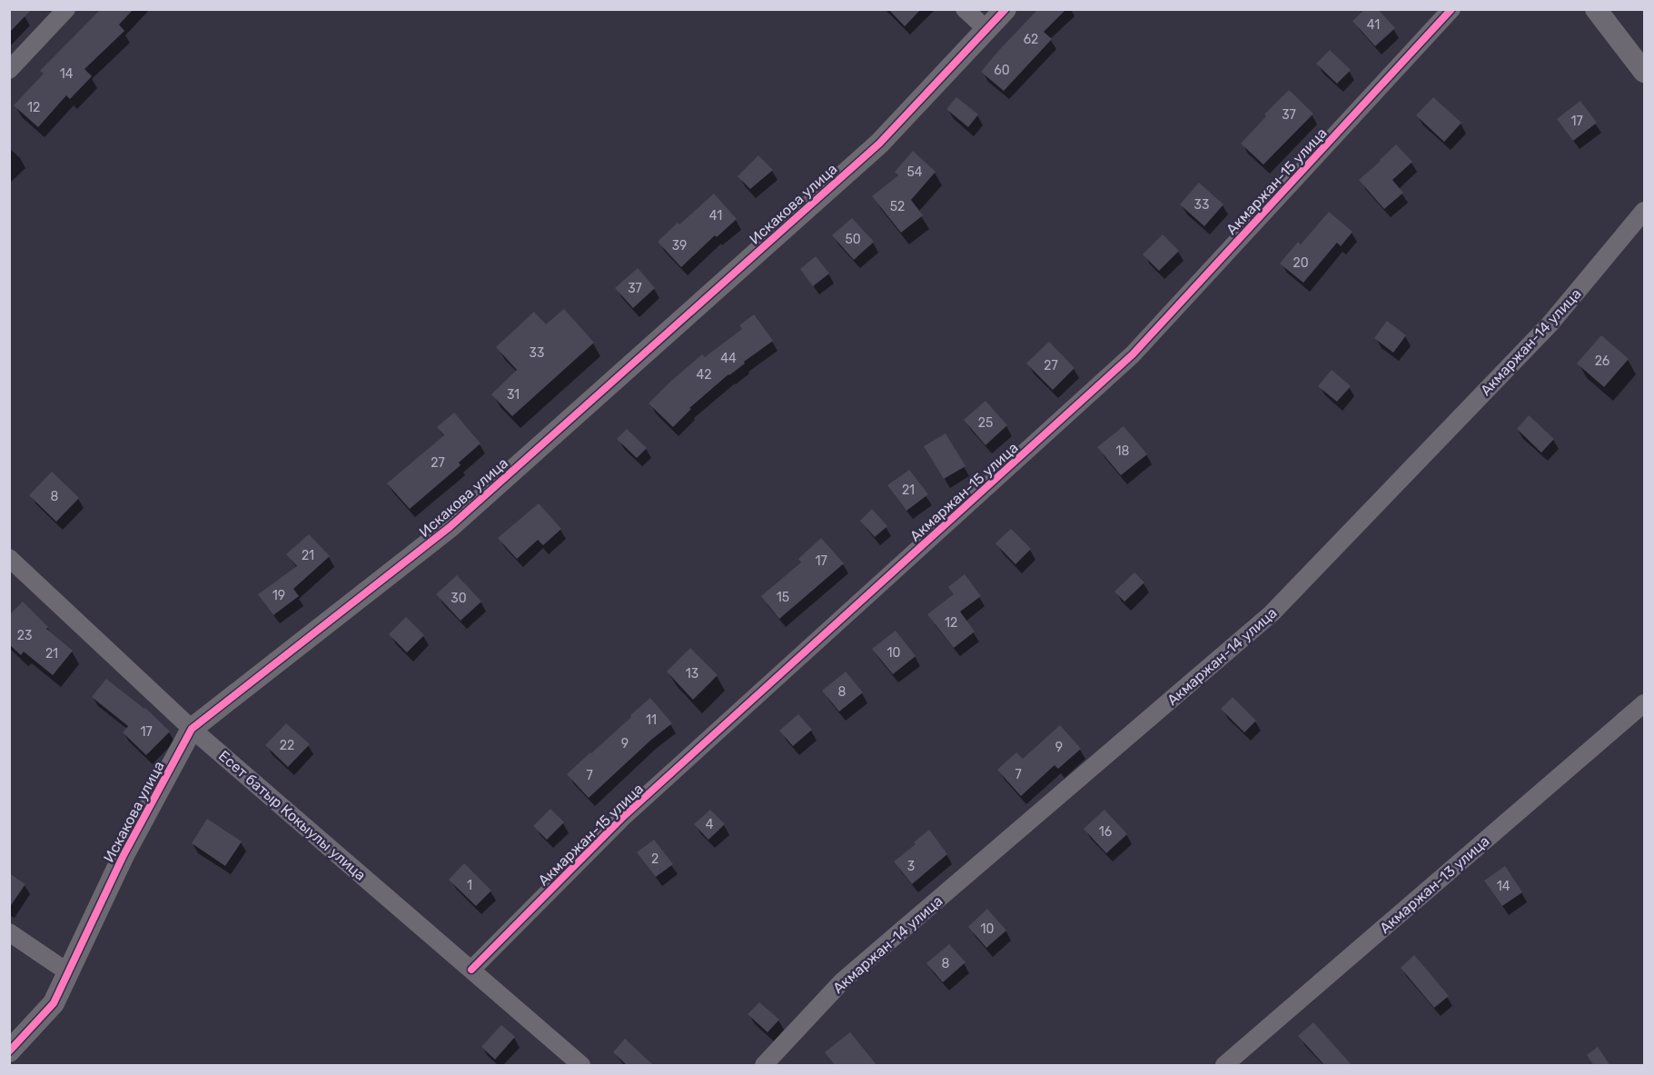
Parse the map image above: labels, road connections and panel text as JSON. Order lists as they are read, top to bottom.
{
  "streets": {
    "street": [
      "Акмаржан-15 улица",
      "Искакова улица",
      "Акмаржан-14 улица",
      "Есет батыр Кокыулы улица",
      "Акмаржан-13 улица"
    ]
  },
  "crossings": [
    ["Акмаржан-15 улица", "Есет батыр Кокыулы улица"],
    ["Искакова улица", "Есет батыр Кокыулы улица"]
  ],
  "house_numbers": [
    "41",
    "62",
    "60",
    "14",
    "12",
    "37",
    "17",
    "54",
    "33",
    "52",
    "41",
    "50",
    "39",
    "20",
    "37",
    "33",
    "44",
    "26",
    "27",
    "42",
    "31",
    "25",
    "18",
    "27",
    "21",
    "8",
    "21",
    "17",
    "19",
    "15",
    "30",
    "12",
    "23",
    "10",
    "21",
    "13",
    "8",
    "11",
    "17",
    "9",
    "22",
    "9",
    "7",
    "7",
    "4",
    "16",
    "2",
    "3",
    "1",
    "14",
    "10",
    "8"
  ]
}
